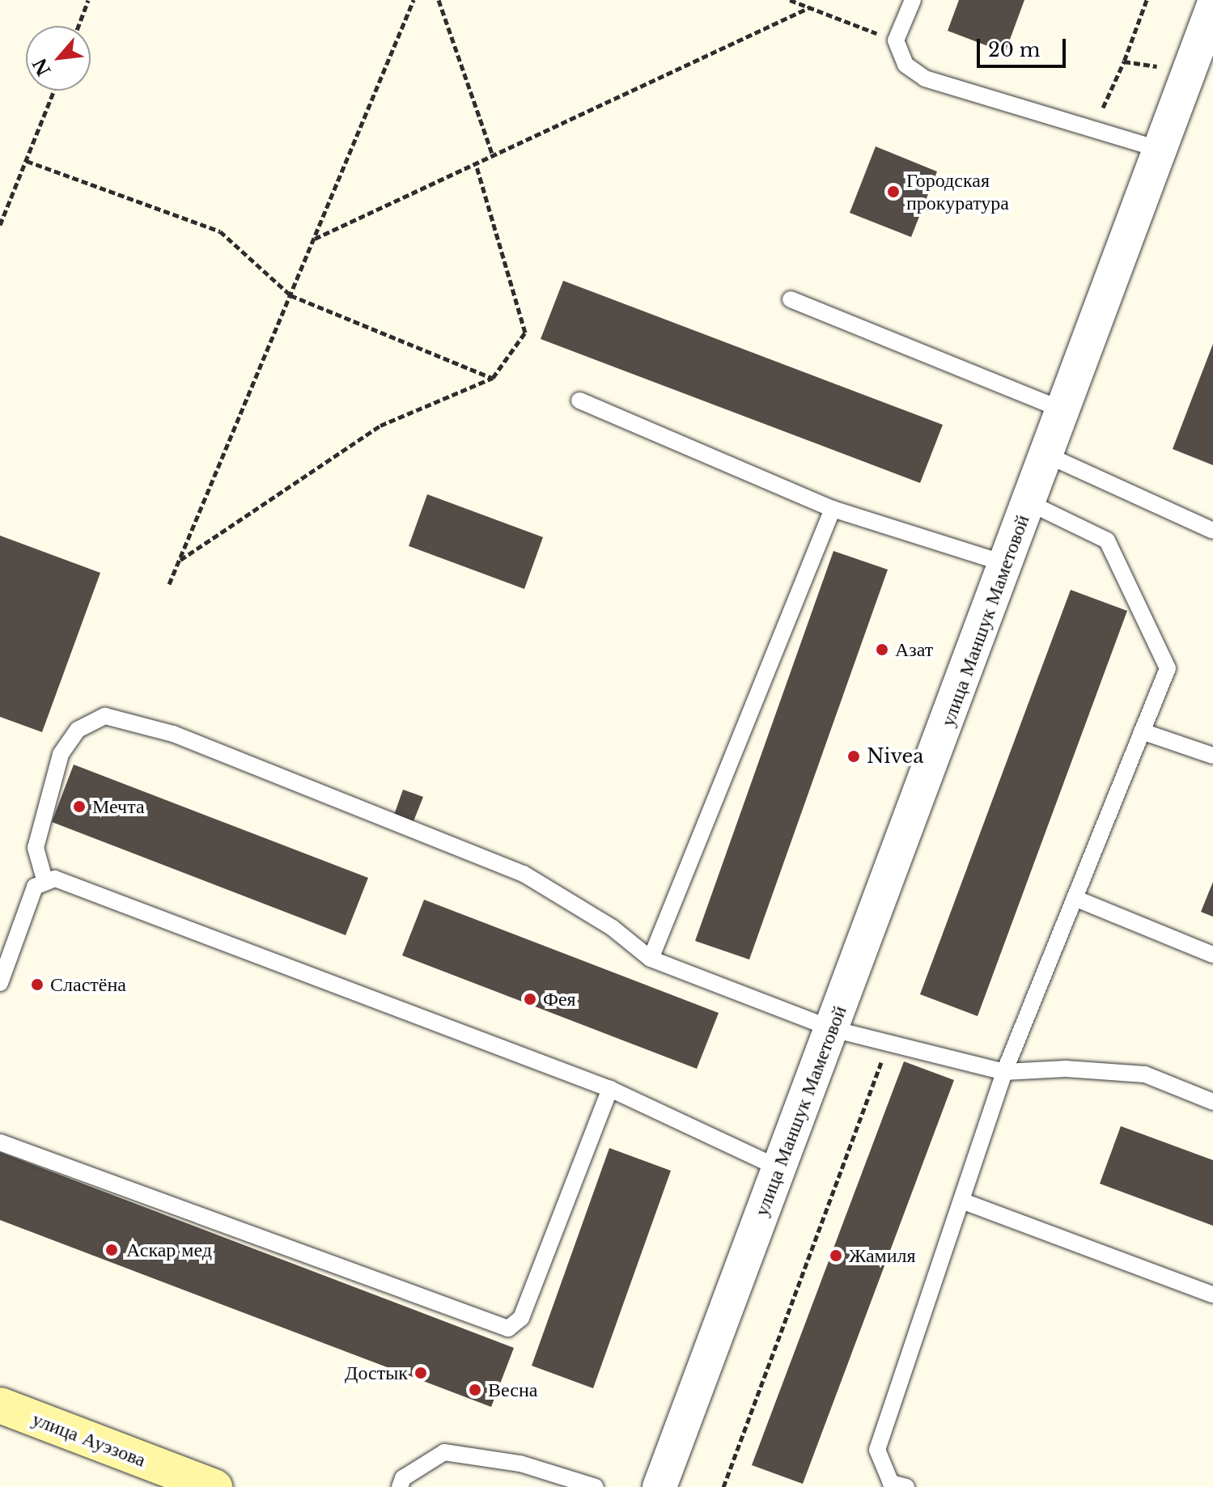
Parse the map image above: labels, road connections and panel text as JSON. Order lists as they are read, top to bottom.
{
  "streets": {
    "street": ["улица Маншук Маметовой", "улица Ауэзова"]
  },
  "places": [
    "Городская прокуратура",
    "Азат",
    "Nivea",
    "Мечта",
    "Сластёна",
    "Фея",
    "Аскар мед",
    "Жамиля",
    "Достык",
    "Весна"
  ],
  "scale_bar": "20 m",
  "north": "bottom left"
}
